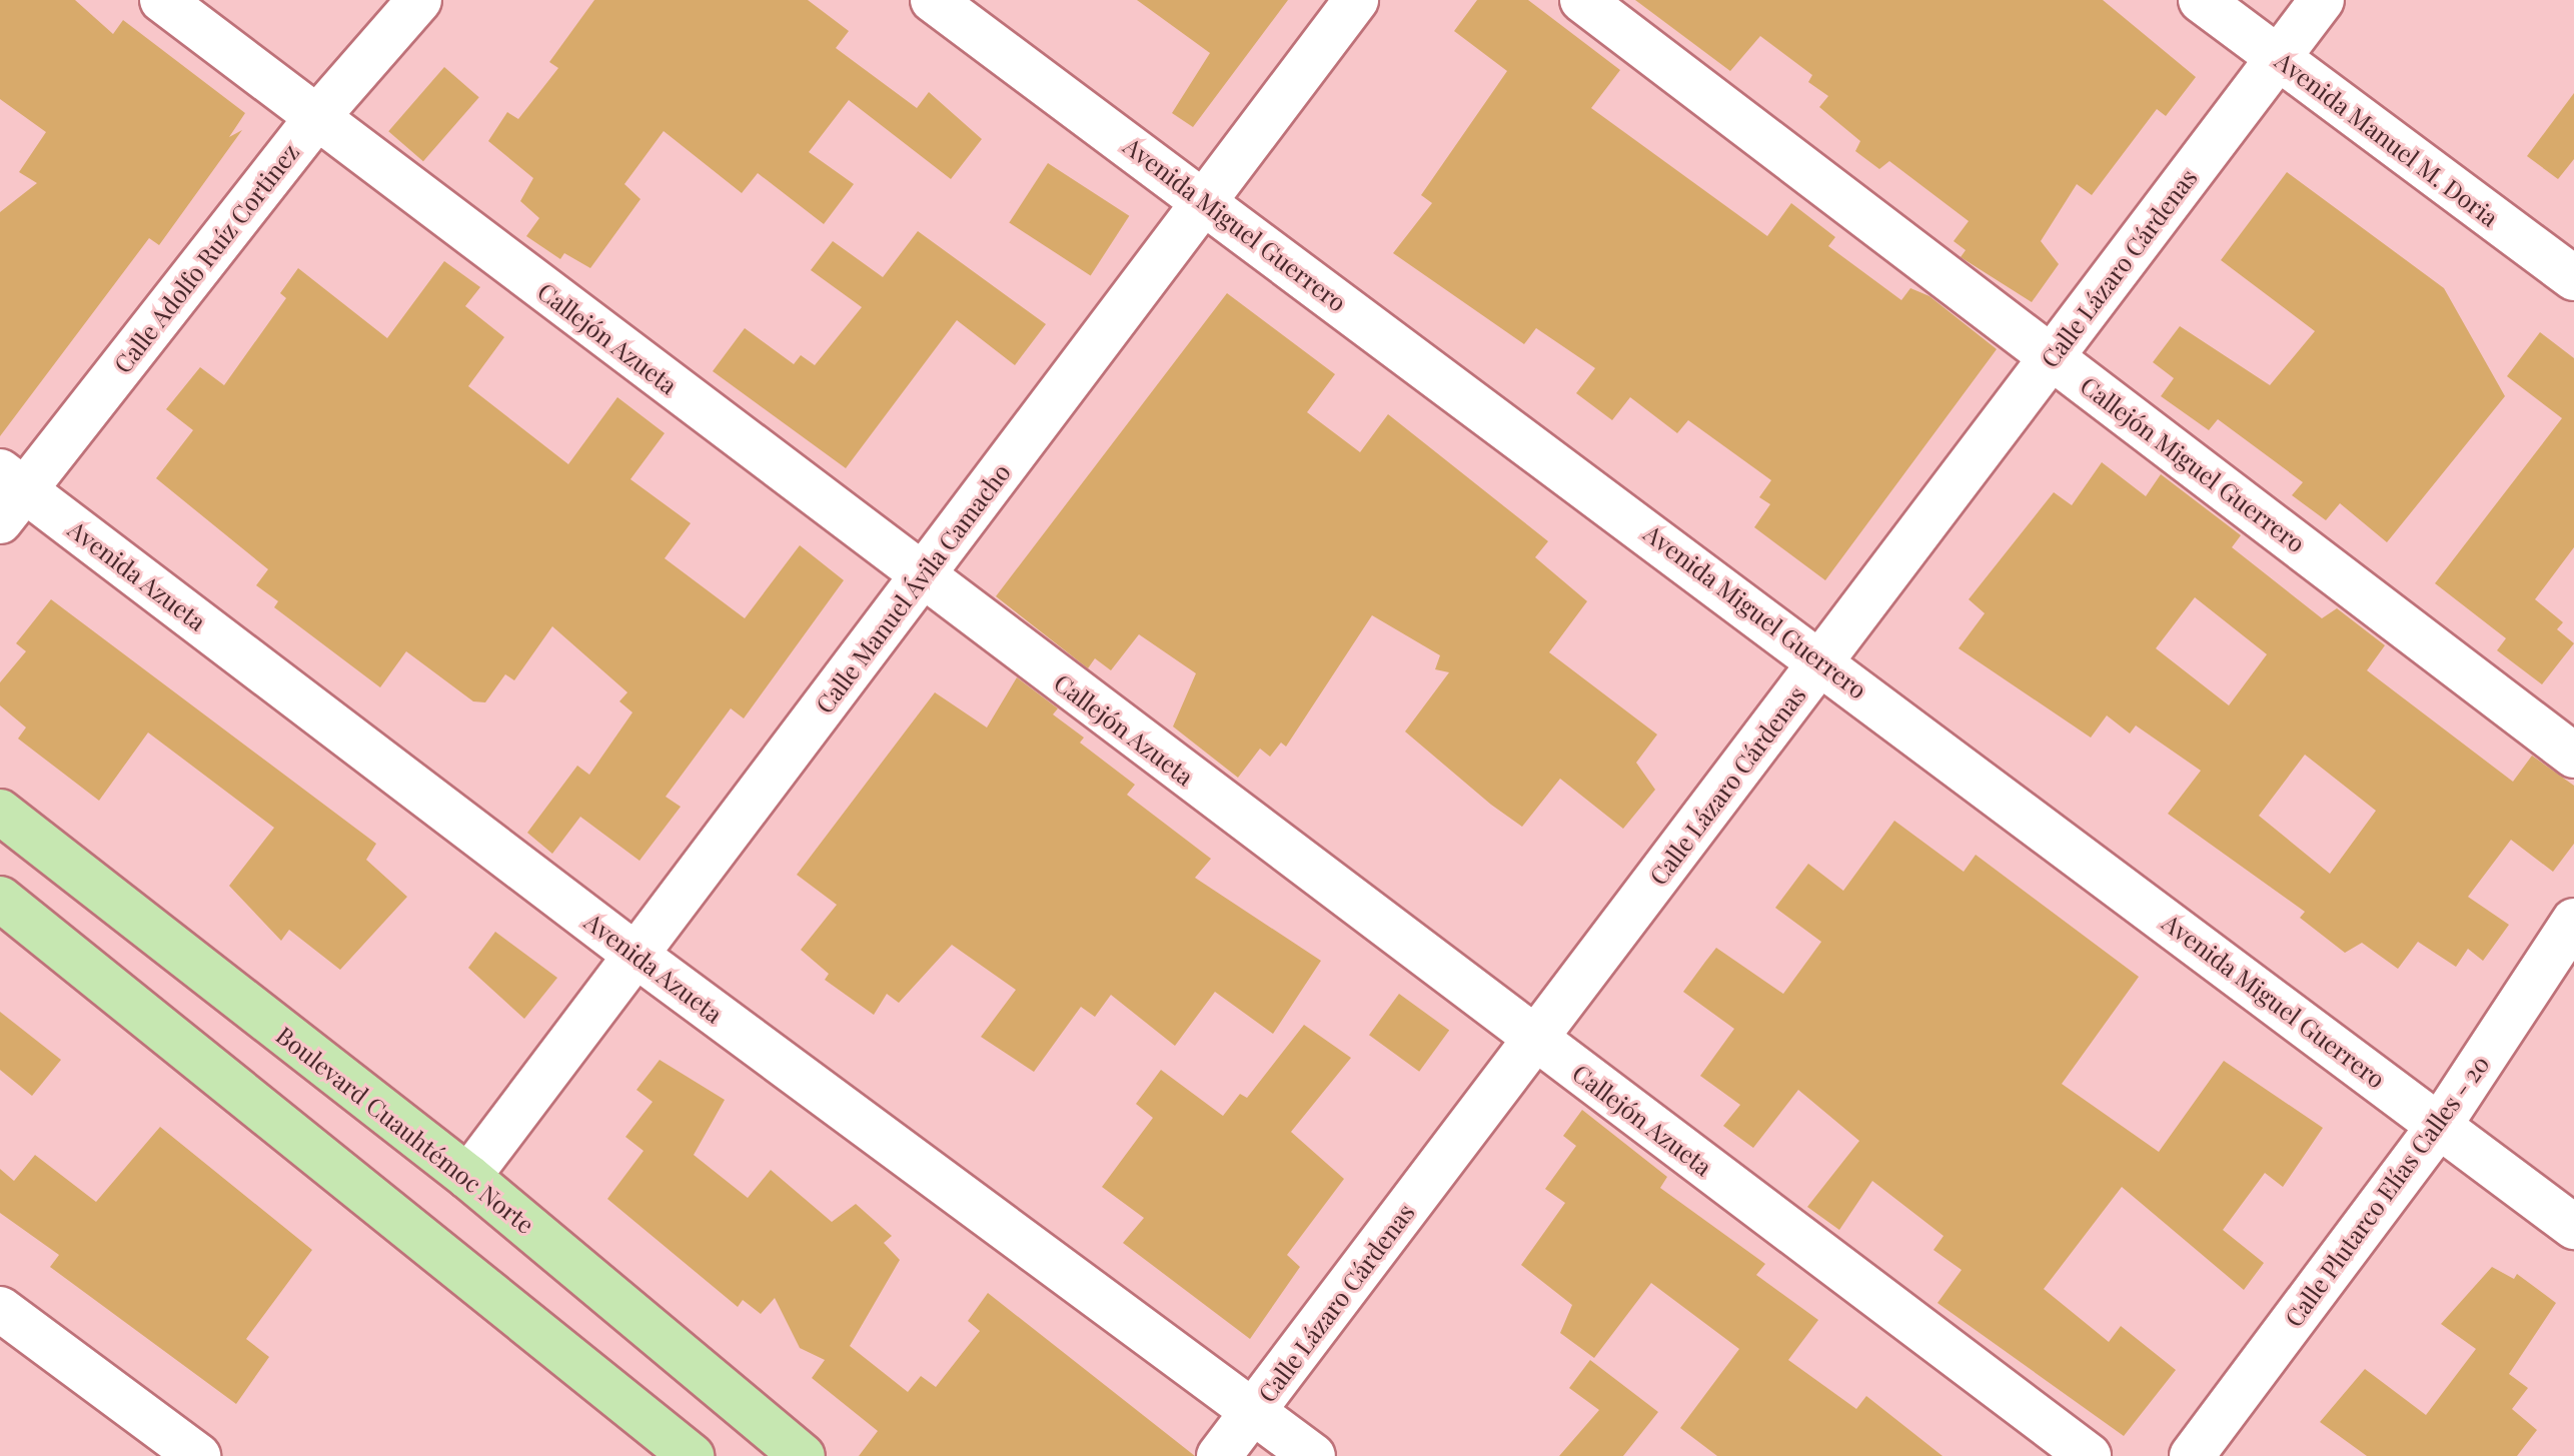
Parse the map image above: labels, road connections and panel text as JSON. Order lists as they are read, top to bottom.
{
  "streets": {
    "main road": ["Boulevard Cuauhtémoc Norte"],
    "street": [
      "Avenida Manuel M. Doria",
      "Avenida Miguel Guerrero",
      "Calle Adolfo Ruíz Cortinez",
      "Calle Lázaro Cárdenas",
      "Callejón Azueta",
      "Callejón Miguel Guerrero",
      "Avenida Azueta",
      "Calle Manuel Ávila Camacho",
      "Calle Plutarco Elías Calles - 20"
    ]
  },
  "crossings": [
    ["Avenida Manuel M. Doria", "Calle Lázaro Cárdenas"],
    ["Avenida Miguel Guerrero", "Calle Lázaro Cárdenas"],
    ["Avenida Miguel Guerrero", "Calle Manuel Ávila Camacho"],
    ["Avenida Miguel Guerrero", "Calle Plutarco Elías Calles - 20"],
    ["Calle Adolfo Ruíz Cortinez", "Callejón Azueta"],
    ["Calle Adolfo Ruíz Cortinez", "Avenida Azueta"],
    ["Calle Lázaro Cárdenas", "Callejón Azueta"],
    ["Calle Lázaro Cárdenas", "Callejón Miguel Guerrero"],
    ["Calle Lázaro Cárdenas", "Avenida Azueta"],
    ["Callejón Azueta", "Calle Manuel Ávila Camacho"],
    ["Avenida Azueta", "Calle Manuel Ávila Camacho"],
    ["Calle Manuel Ávila Camacho", "Boulevard Cuauhtémoc Norte"]
  ]
}
